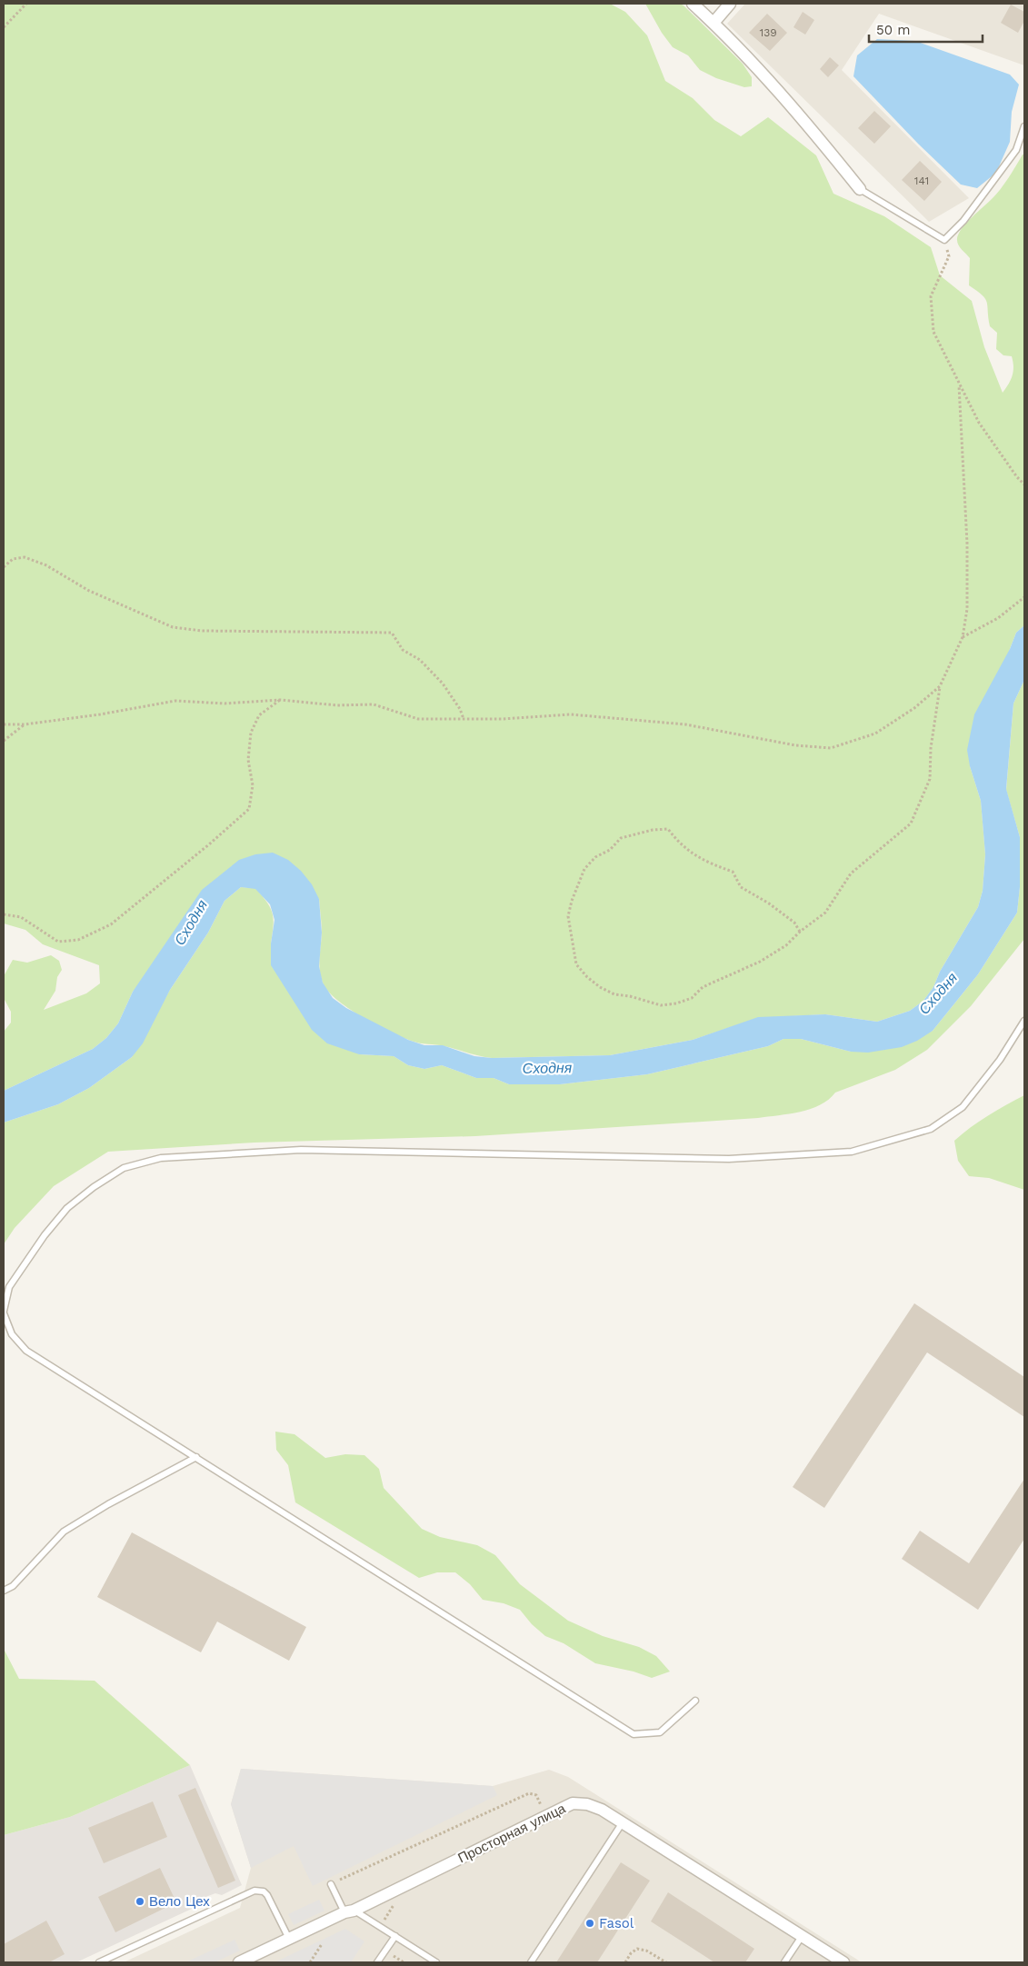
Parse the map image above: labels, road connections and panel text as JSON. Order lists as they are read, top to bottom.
{
  "streets": {
    "street": ["Просторная улица"]
  },
  "water": ["Сходня"],
  "places": ["Вело Цех", "Fasol"],
  "house_numbers": ["139", "141"],
  "scale_bar": "50 m"
}
